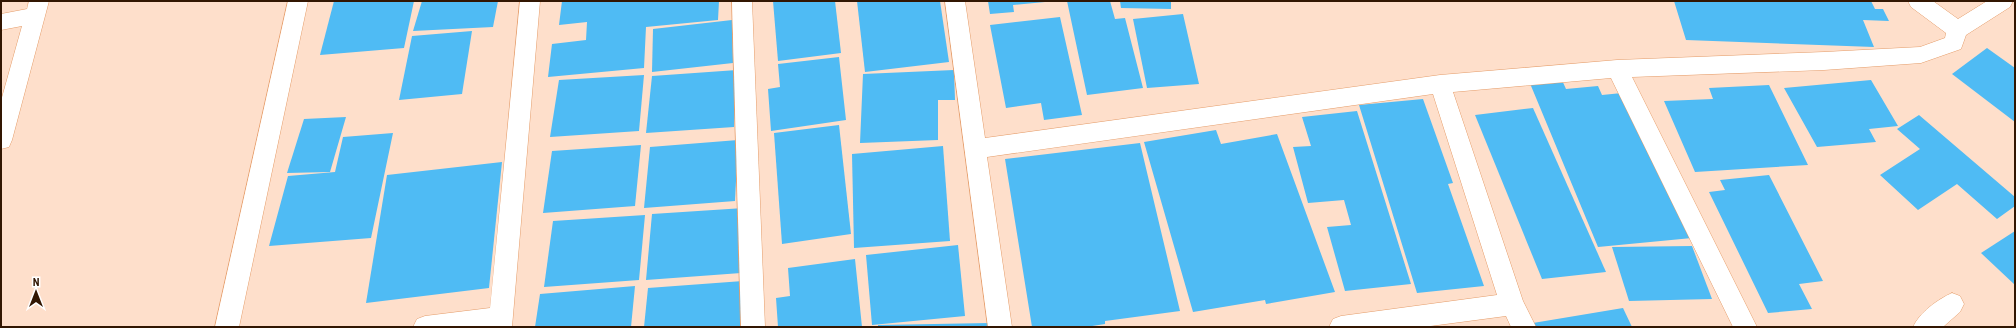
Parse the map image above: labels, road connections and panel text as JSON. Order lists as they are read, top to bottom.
{
  "north": "top"
}
